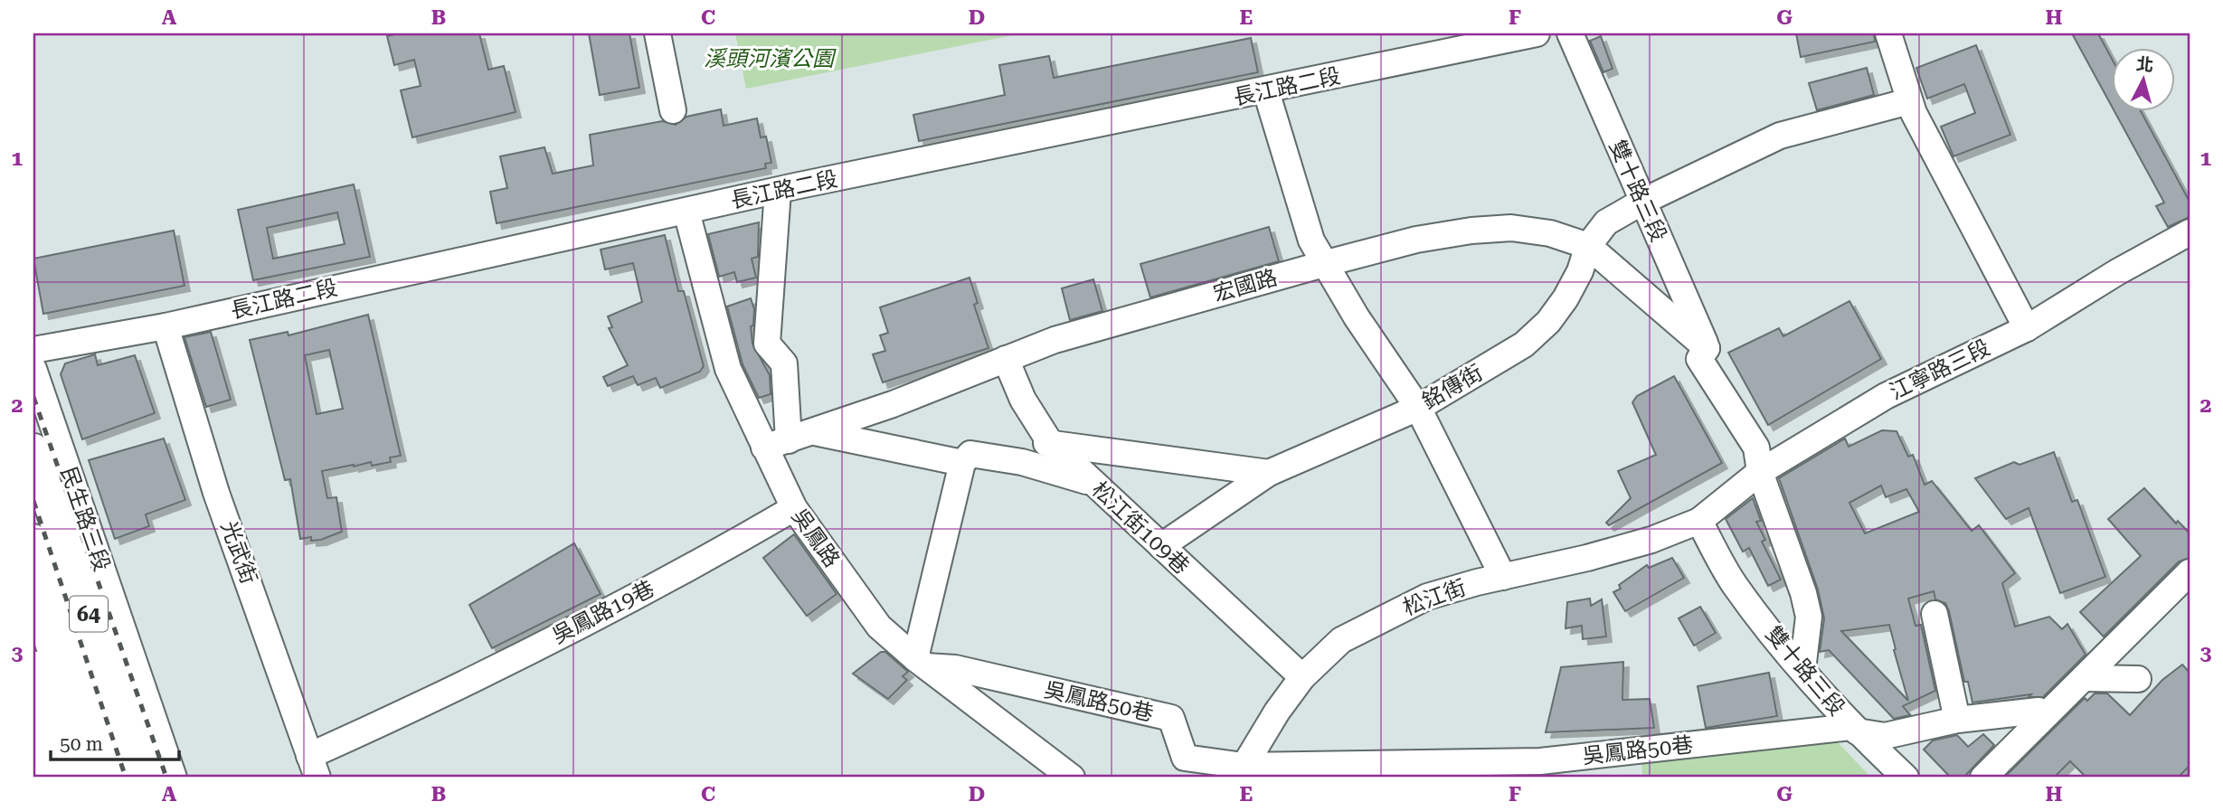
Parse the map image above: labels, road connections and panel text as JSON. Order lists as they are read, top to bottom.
{
  "streets": {
    "highway": ["64"],
    "street": [
      "長江路二段",
      "雙十路三段",
      "宏國路",
      "江寧路三段",
      "銘傳街",
      "民生路三段",
      "松江街109巷",
      "吳鳳路",
      "光武街",
      "松江街",
      "吳鳳路19巷",
      "吳鳳路50巷"
    ]
  },
  "crossings": [
    ["長江路二段", "吳鳳路"],
    ["長江路二段", "光武街"],
    ["雙十路三段", "宏國路"],
    ["雙十路三段", "江寧路三段"],
    ["雙十路三段", "銘傳街"],
    ["雙十路三段", "松江街"],
    ["雙十路三段", "吳鳳路50巷"],
    ["宏國路", "銘傳街"],
    ["宏國路", "松江街109巷"],
    ["宏國路", "吳鳳路"],
    ["江寧路三段", "松江街"],
    ["銘傳街", "松江街109巷"],
    ["松江街109巷", "松江街"],
    ["吳鳳路", "吳鳳路19巷"],
    ["吳鳳路", "吳鳳路50巷"],
    ["光武街", "吳鳳路19巷"],
    ["松江街", "吳鳳路50巷"]
  ],
  "parks": ["溪頭河濱公園"],
  "scale_bar": "50 m",
  "north": "top",
  "grid": {
    "columns": [
      "A",
      "B",
      "C",
      "D",
      "E",
      "F",
      "G",
      "H"
    ],
    "rows": ["1", "2", "3"]
  }
}
